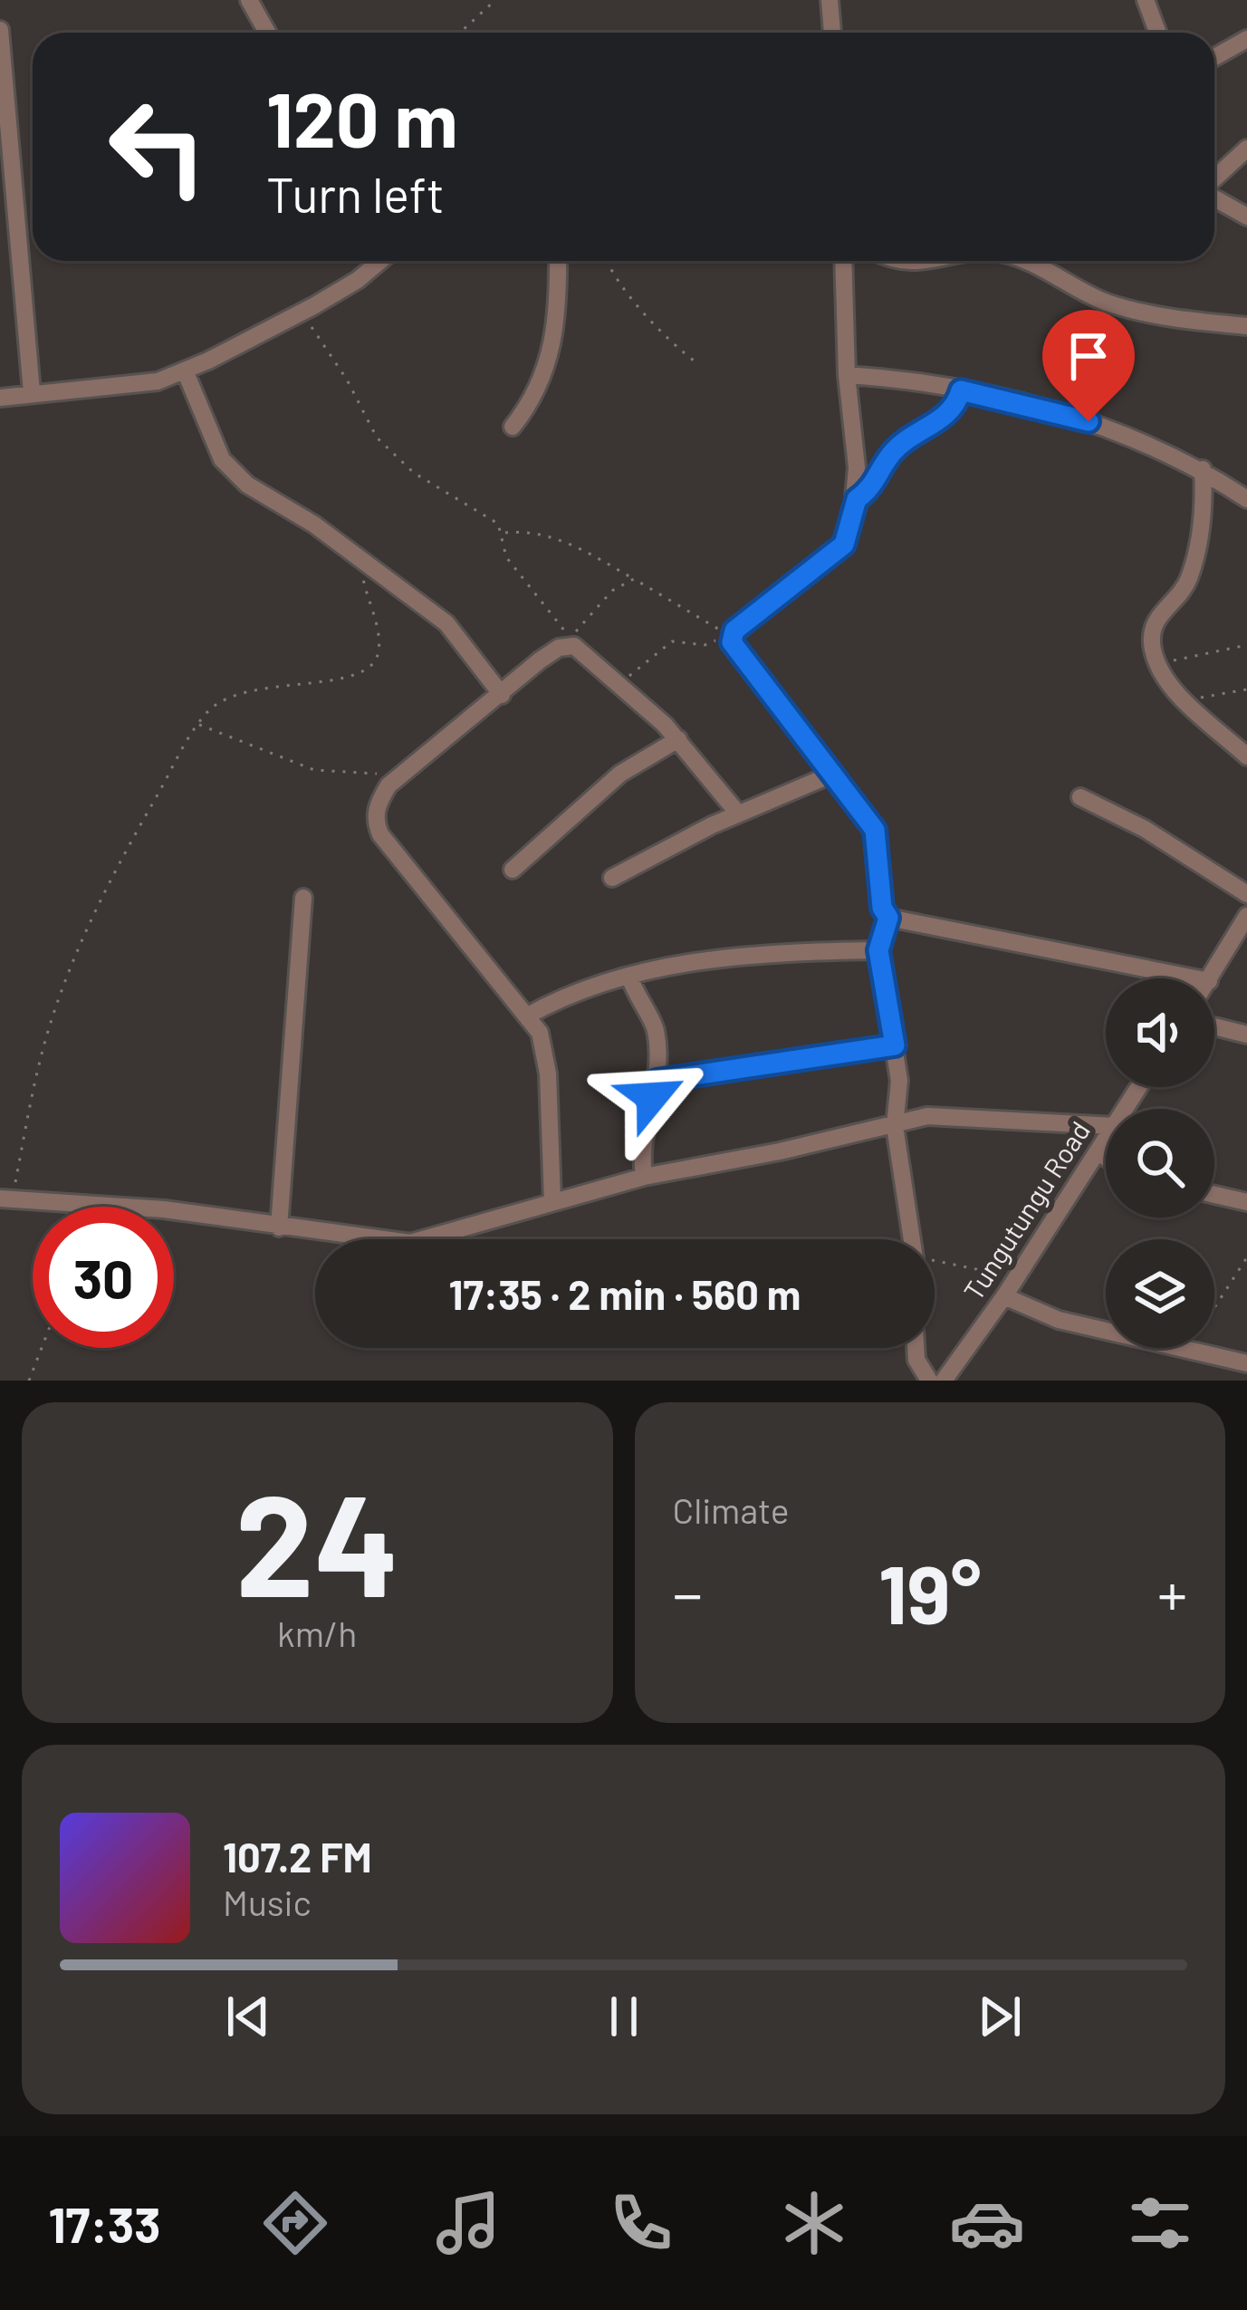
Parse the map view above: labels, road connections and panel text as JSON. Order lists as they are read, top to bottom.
{
  "streets": {
    "street": ["Tungutungu Road"]
  },
  "page": {
    "turn": ["120 m", "Turn left"],
    "limit": "30",
    "trip": "17:35 · 2 min · 560 m",
    "tile": [
      ["24", "km/h"],
      "Climate"
    ],
    "heat": ["−", "19°", "+"],
    "song": ["107.2 FM", "Music"],
    "tabs": "17:33"
  }
}
